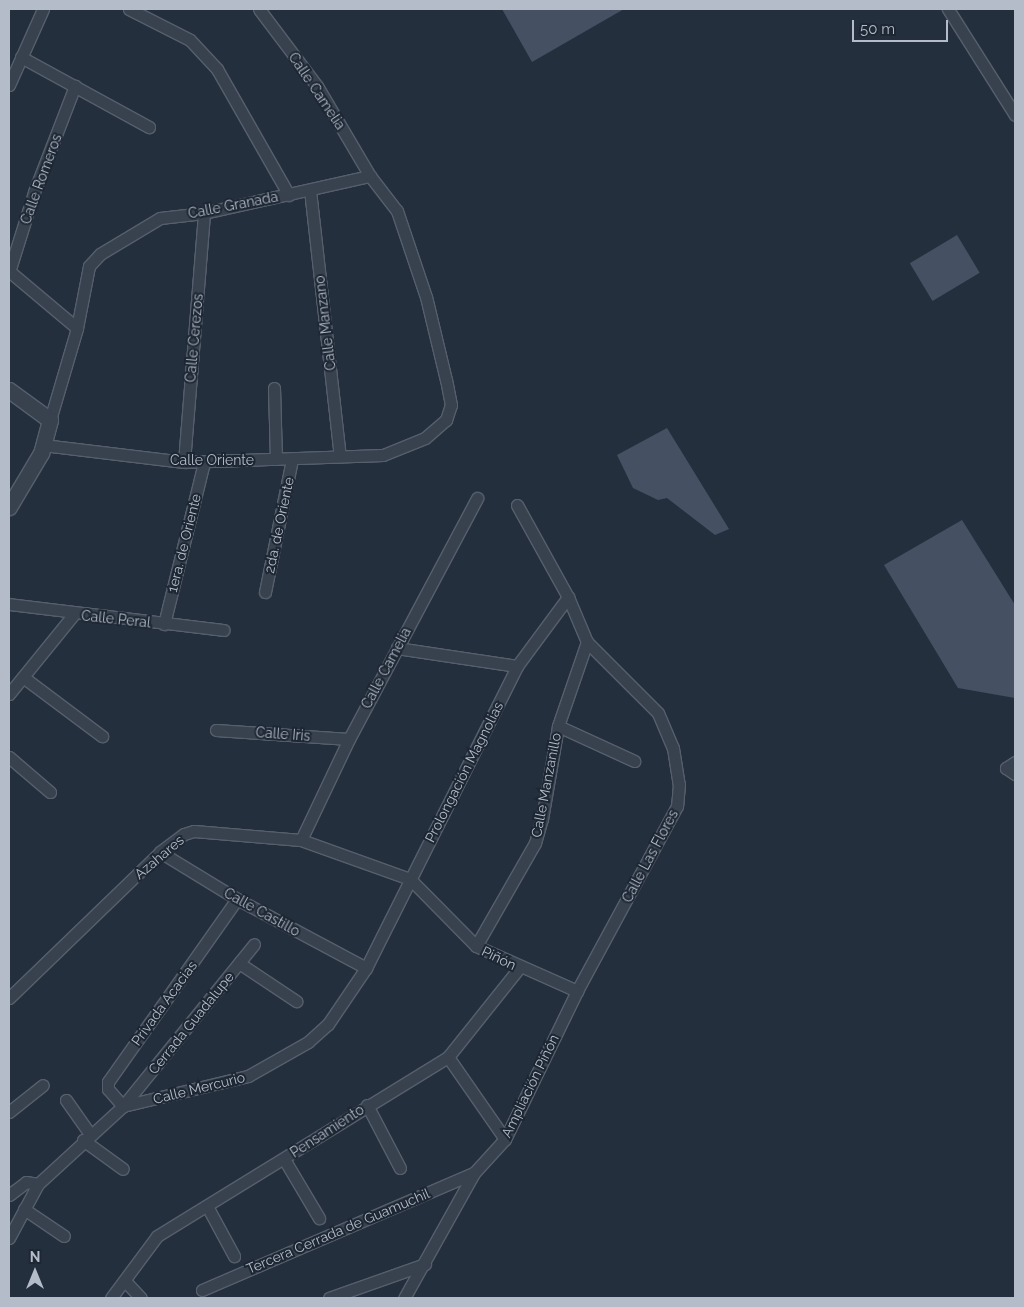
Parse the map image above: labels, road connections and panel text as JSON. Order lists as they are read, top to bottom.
{
  "streets": {
    "street": [
      "Calle Camelia",
      "Calle Romeros",
      "Calle Granada",
      "Calle Manzano",
      "Calle Cerezos",
      "Calle Oriente",
      "2da. de Oriente",
      "1era. de Oriente",
      "Calle Peral",
      "Calle Iris",
      "Prolongación Magnolias",
      "Calle Manzanillo",
      "Calle Las Flores",
      "Azahares",
      "Calle Castillo",
      "Piñón",
      "Privada Acacias",
      "Cerrada Guadalupe",
      "Ampliación Piñón",
      "Calle Mercurio",
      "Pensamiento",
      "Tercera Cerrada de Guamuchil"
    ]
  },
  "crossings": [
    ["Calle Camelia", "Calle Granada"],
    ["Calle Camelia", "Calle Oriente"],
    ["Calle Camelia", "Calle Iris"],
    ["Calle Camelia", "Azahares"],
    ["Calle Granada", "Calle Manzano"],
    ["Calle Granada", "Calle Cerezos"],
    ["Calle Manzano", "Calle Oriente"],
    ["Calle Cerezos", "Calle Oriente"],
    ["Calle Oriente", "2da. de Oriente"],
    ["Calle Oriente", "1era. de Oriente"],
    ["1era. de Oriente", "Calle Peral"],
    ["Prolongación Magnolias", "Azahares"],
    ["Prolongación Magnolias", "Piñón"],
    ["Prolongación Magnolias", "Calle Mercurio"],
    ["Calle Manzanillo", "Calle Las Flores"],
    ["Calle Manzanillo", "Piñón"],
    ["Calle Las Flores", "Piñón"],
    ["Calle Las Flores", "Ampliación Piñón"],
    ["Azahares", "Calle Castillo"],
    ["Azahares", "Piñón"],
    ["Azahares", "Calle Mercurio"],
    ["Calle Castillo", "Privada Acacias"],
    ["Calle Castillo", "Calle Mercurio"],
    ["Piñón", "Ampliación Piñón"],
    ["Piñón", "Calle Mercurio"],
    ["Piñón", "Pensamiento"],
    ["Privada Acacias", "Cerrada Guadalupe"],
    ["Privada Acacias", "Calle Mercurio"],
    ["Cerrada Guadalupe", "Calle Mercurio"],
    ["Ampliación Piñón", "Tercera Cerrada de Guamuchil"]
  ],
  "scale_bar": "50 m",
  "north": "top"
}
